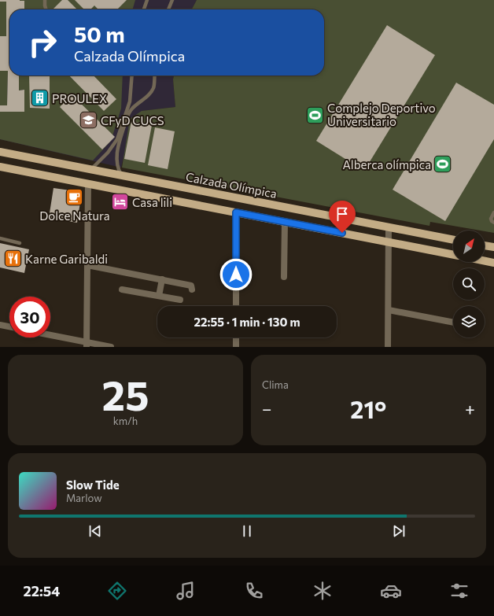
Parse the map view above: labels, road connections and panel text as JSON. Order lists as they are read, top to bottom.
{
  "streets": {
    "main road": ["Calzada Olímpica"]
  },
  "places": {
    "building": ["PROULEX"],
    "sports": ["Complejo Deportivo Universitario", "Alberca olímpica"],
    "school or university": ["CFyD CUCS"],
    "cafe": ["Dolce Natura"],
    "hotel": ["Casa lili"],
    "restaurant": ["Karne Garibaldi"]
  },
  "north": "top right",
  "page": {
    "turn": ["50 m", "Calzada Olímpica"],
    "limit": "30",
    "trip": "22:55 · 1 min · 130 m",
    "tile": [
      ["25", "km/h"],
      "Clima"
    ],
    "heat": ["−", "21°", "+"],
    "song": ["Slow Tide", "Marlow"],
    "tabs": "22:54"
  }
}
